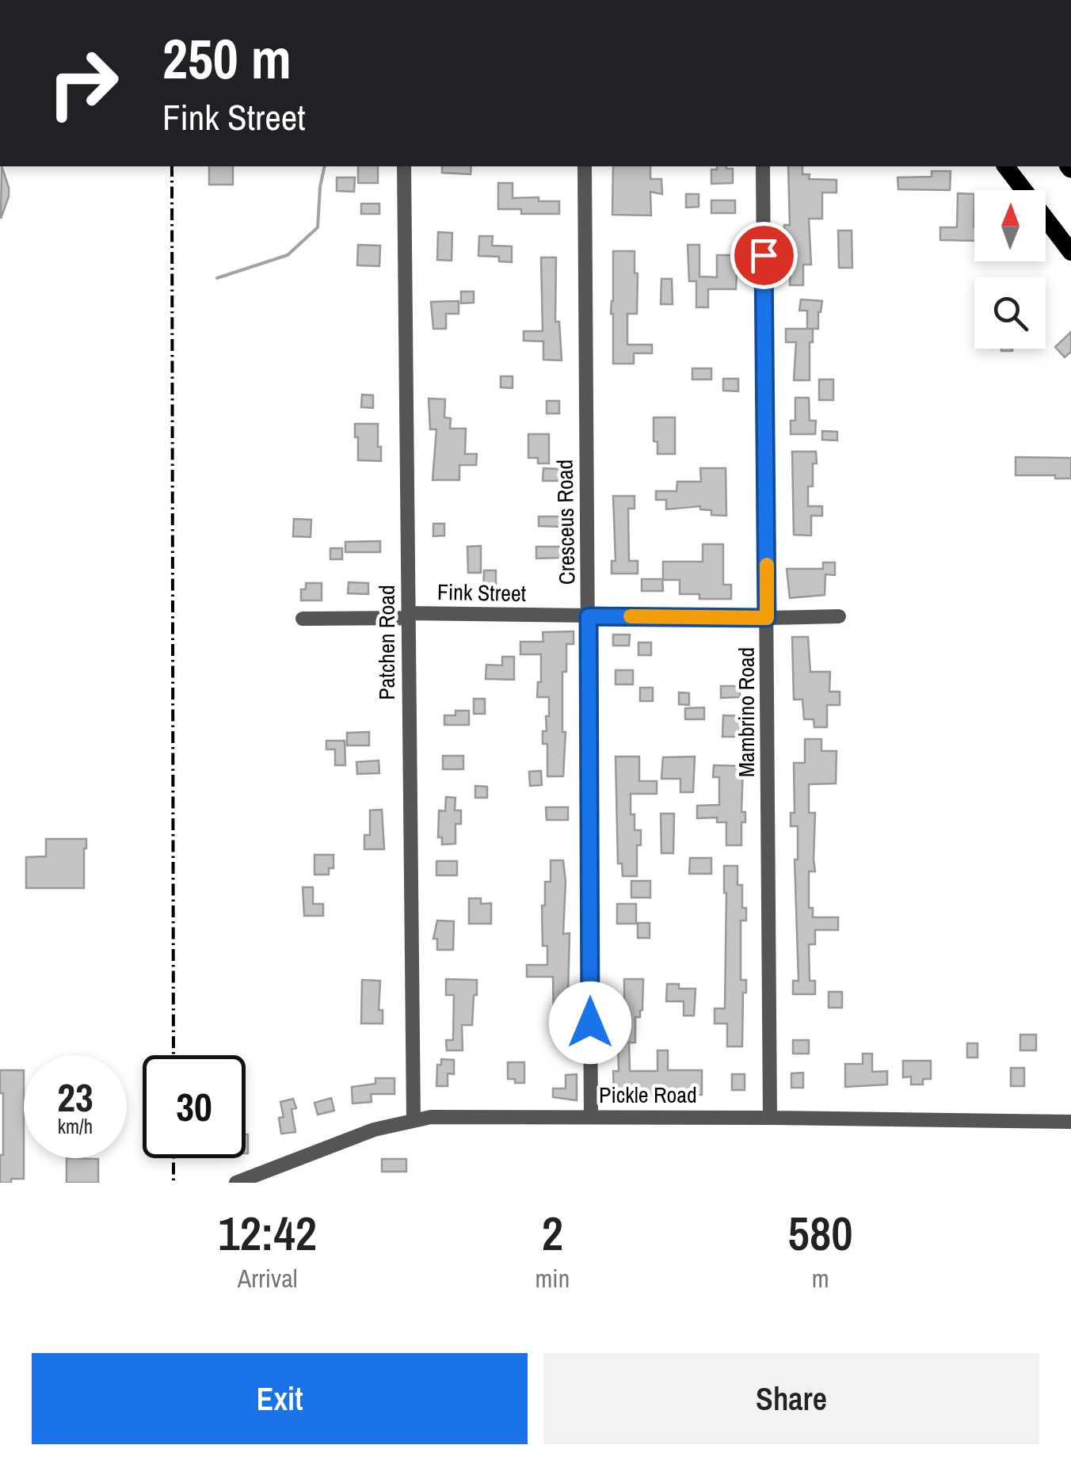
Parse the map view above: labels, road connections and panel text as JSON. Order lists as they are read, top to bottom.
{
  "streets": {
    "street": [
      "Cresceus Road",
      "Fink Street",
      "Patchen Road",
      "Mambrino Road",
      "Pickle Road"
    ]
  },
  "crossings": [
    ["Cresceus Road", "Fink Street"],
    ["Cresceus Road", "Pickle Road"],
    ["Fink Street", "Patchen Road"],
    ["Fink Street", "Mambrino Road"],
    ["Patchen Road", "Pickle Road"],
    ["Mambrino Road", "Pickle Road"]
  ],
  "north": "top",
  "page": {
    "turn": ["250 m", "Fink Street"],
    "speed": "23 km/h",
    "limit": "30",
    "eta": [
      "12:42",
      "Arrival",
      "2",
      "min",
      "580",
      "m"
    ],
    "buttons": ["Exit", "Share"]
  }
}
